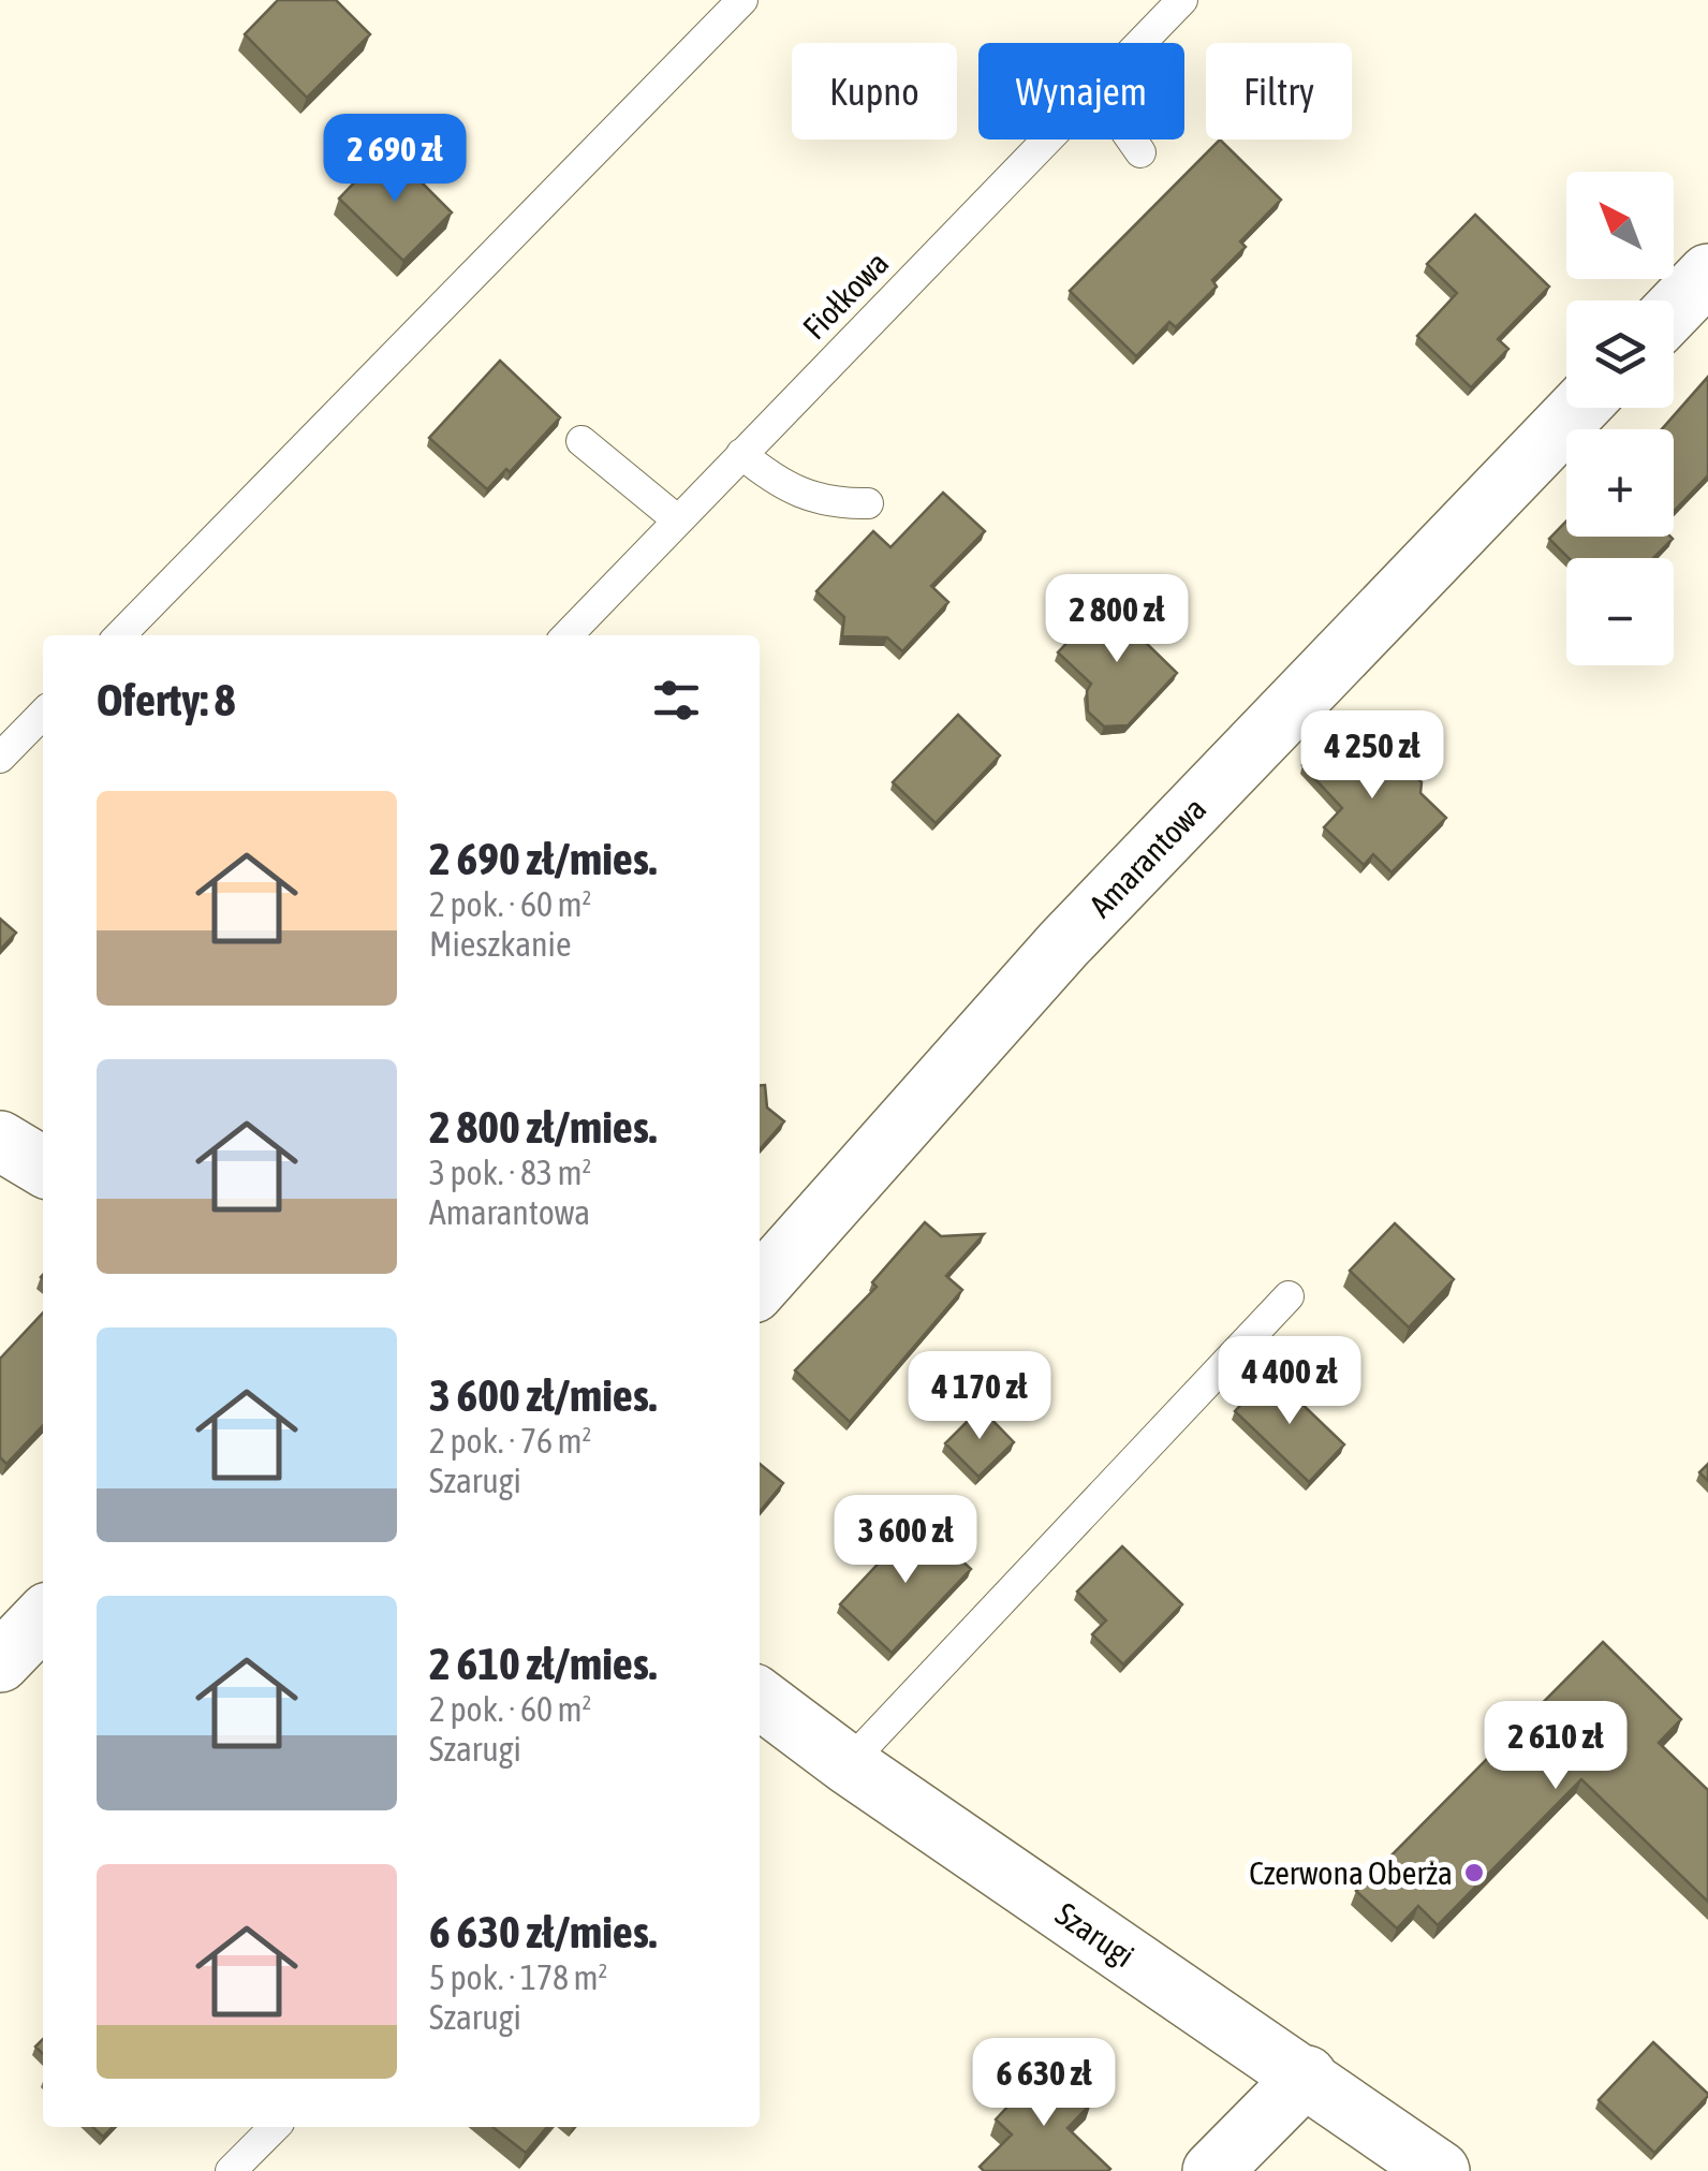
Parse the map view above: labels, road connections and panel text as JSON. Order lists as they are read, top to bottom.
{
  "streets": {
    "street": ["Amarantowa", "Szarugi"],
    "lane": ["Fiołkowa"]
  },
  "places": ["Czerwona Oberża"],
  "north": "top left",
  "page": {
    "chip": ["Kupno", "Wynajem", "Filtry"],
    "price": [
      "2 690 zł",
      "2 800 zł",
      "4 250 zł",
      "4 400 zł",
      "4 170 zł",
      "3 600 zł",
      "2 610 zł",
      "6 630 zł"
    ],
    "map_buttons": ["+", "−"],
    "heading": "Oferty: 8",
    "list": [
      {
        "name": "2 690 zł/mies.",
        "note": "2 pok. · 60 m² · Mieszkanie"
      },
      {
        "name": "2 800 zł/mies.",
        "note": "3 pok. · 83 m² · Amarantowa"
      },
      {
        "name": "3 600 zł/mies.",
        "note": "2 pok. · 76 m² · Szarugi"
      },
      {
        "name": "2 610 zł/mies.",
        "note": "2 pok. · 60 m² · Szarugi"
      },
      {
        "name": "6 630 zł/mies.",
        "note": "5 pok. · 178 m² · Szarugi"
      }
    ]
  }
}
